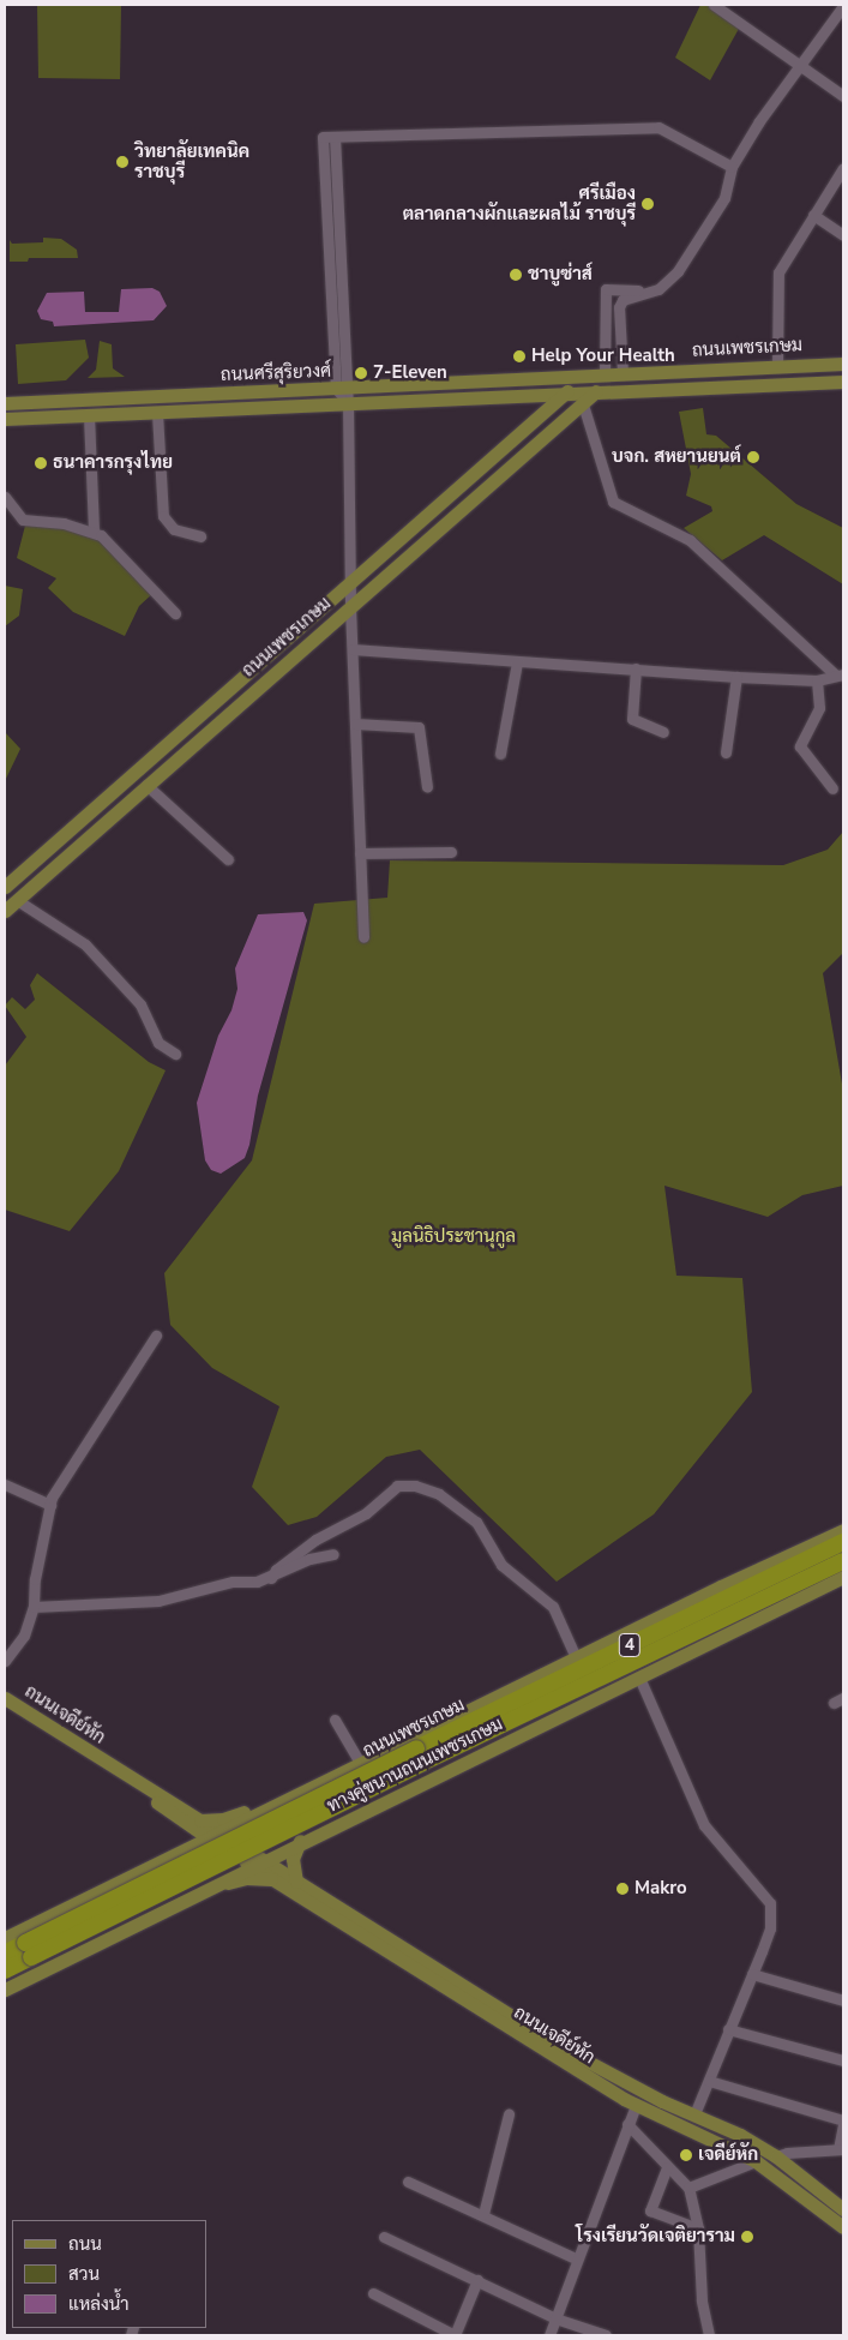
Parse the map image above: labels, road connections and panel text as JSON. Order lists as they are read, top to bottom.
{
  "streets": {
    "highway": ["ถนนเพชรเกษม", "4"],
    "main road": ["ถนนศรีสุริยวงศ์", "ถนนเจดีย์หัก", "ทางคู่ขนานถนนเพชรเกษม"]
  },
  "crossings": [
    ["ถนนเพชรเกษม", "ถนนศรีสุริยวงศ์"],
    ["ถนนเจดีย์หัก", "ทางคู่ขนานถนนเพชรเกษม"]
  ],
  "parks": ["มูลนิธิประชานุกูล"],
  "places": [
    "วิทยาลัยเทคนิค ราชบุรี",
    "ศรีเมือง ตลาดกลางผักและผลไม้ ราชบุรี",
    "ชาบูซ่าส์",
    "Help Your Health",
    "7-Eleven",
    "บจก. สหยานยนต์",
    "ธนาคารกรุงไทย",
    "Makro",
    "เจดีย์หัก",
    "โรงเรียนวัดเจติยาราม"
  ],
  "legend": ["ถนน", "สวน", "แหล่งน้ำ"]
}
